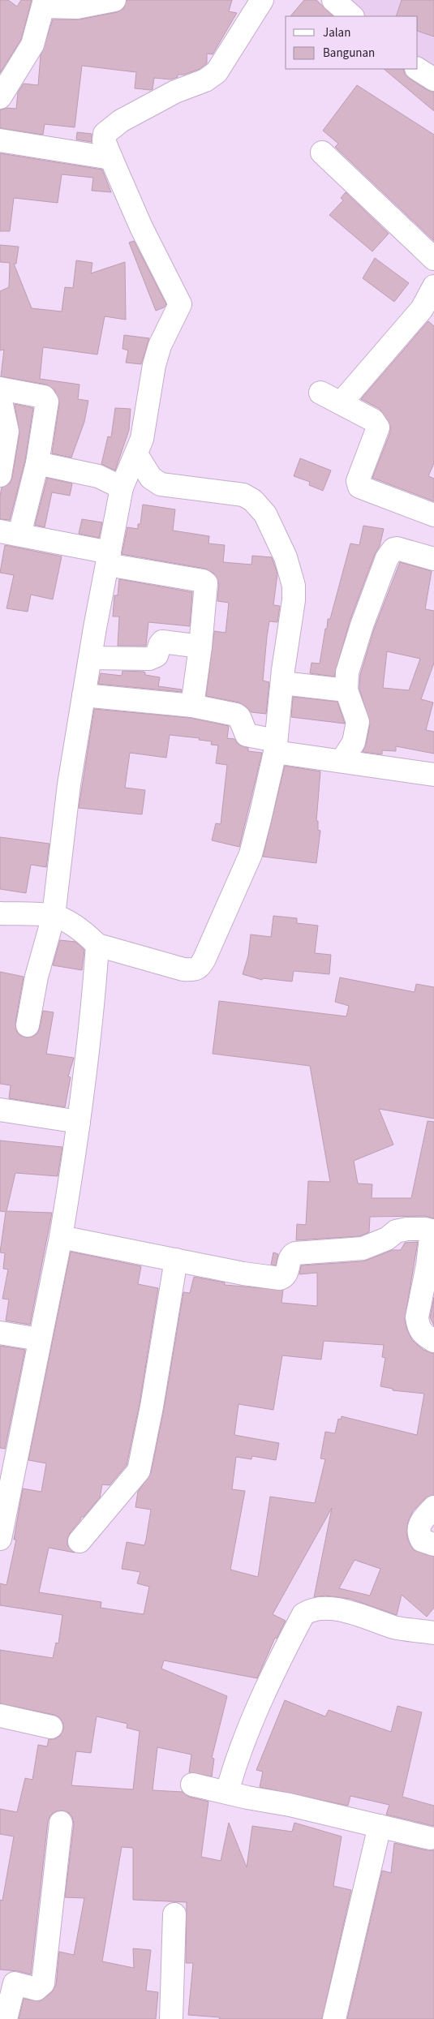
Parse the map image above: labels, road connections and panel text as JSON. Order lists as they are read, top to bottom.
{
  "legend": ["Jalan", "Bangunan"]
}
